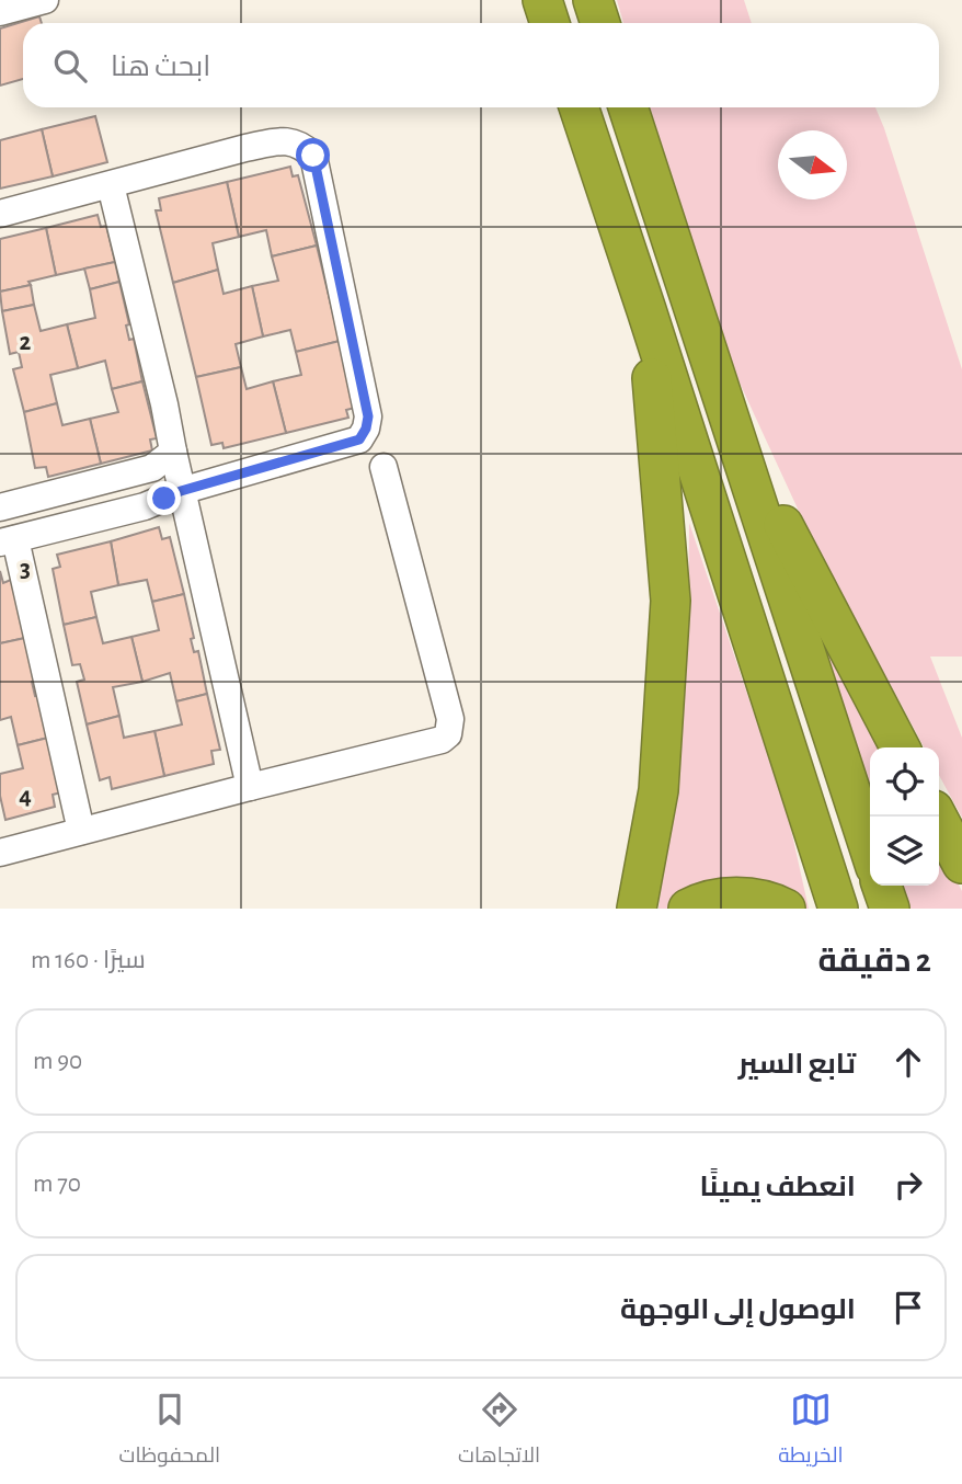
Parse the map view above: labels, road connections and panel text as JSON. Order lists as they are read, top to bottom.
{
  "north": "right",
  "page": {
    "search": "ابحث هنا",
    "heading": ["2 دقيقة", "سيرًا · 160 m"],
    "list": [
      ["تابع السير", "90 m"],
      ["انعطف يمينًا", "70 m"],
      "الوصول إلى الوجهة"
    ],
    "nav": ["الخريطة", "الاتجاهات", "المحفوظات"]
  },
  "grid": {
    "rows": ["2", "3", "4"]
  }
}
